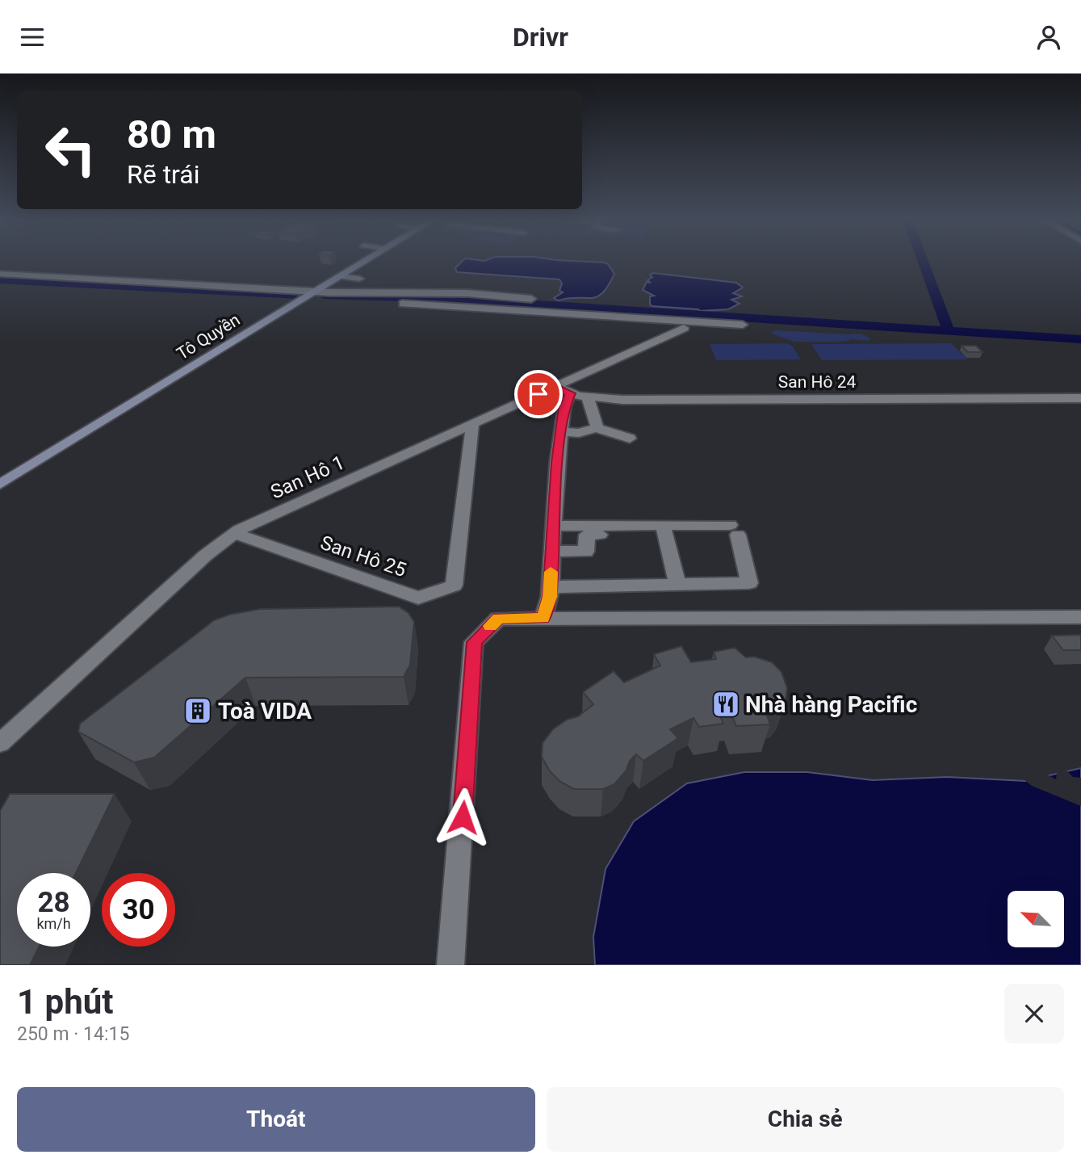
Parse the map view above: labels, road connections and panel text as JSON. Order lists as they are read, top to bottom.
{
  "streets": {
    "main road": ["Tô Quyền"],
    "street": ["San Hô 24", "San Hô 1", "San Hô 25"]
  },
  "crossings": [
    ["San Hô 24", "San Hô 1"],
    ["San Hô 1", "San Hô 25"]
  ],
  "places": {
    "restaurant": ["Nhà hàng Pacific"],
    "building": ["Toà VIDA"]
  },
  "north": "top left",
  "page": {
    "header": "Drivr",
    "turn": ["80 m", "Rẽ trái"],
    "speed": "28 km/h",
    "limit": "30",
    "heading": ["1 phút", "250 m · 14:15"],
    "buttons": ["Thoát", "Chia sẻ"]
  }
}
